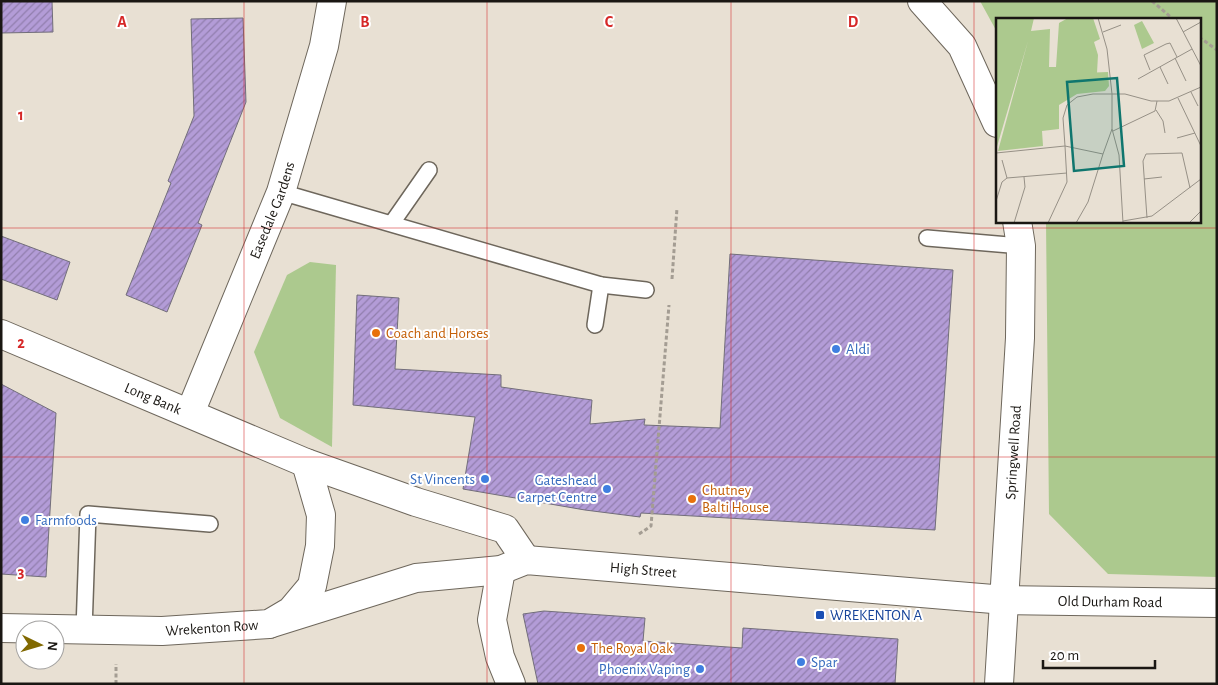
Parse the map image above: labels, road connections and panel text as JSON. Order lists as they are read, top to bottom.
{
  "streets": {
    "street": [
      "Easedale Gardens",
      "Long Bank",
      "Springwell Road",
      "High Street",
      "Old Durham Road",
      "Wrekenton Row"
    ]
  },
  "crossings": [
    ["Easedale Gardens", "Long Bank"],
    ["Long Bank", "Wrekenton Row"],
    ["Springwell Road", "High Street"],
    ["Springwell Road", "Old Durham Road"],
    ["High Street", "Old Durham Road"]
  ],
  "places": {
    "other": [
      "Coach and Horses",
      "Aldi",
      "St Vincents",
      "Gateshead Carpet Centre",
      "Chutney Balti House",
      "Farmfoods",
      "The Royal Oak",
      "Spar",
      "Phoenix Vaping"
    ],
    "transit": ["WREKENTON A"]
  },
  "scale_bar": "20 m",
  "north": "right",
  "grid": {
    "columns": [
      "A",
      "B",
      "C",
      "D"
    ],
    "rows": ["1", "2", "3"]
  }
}
